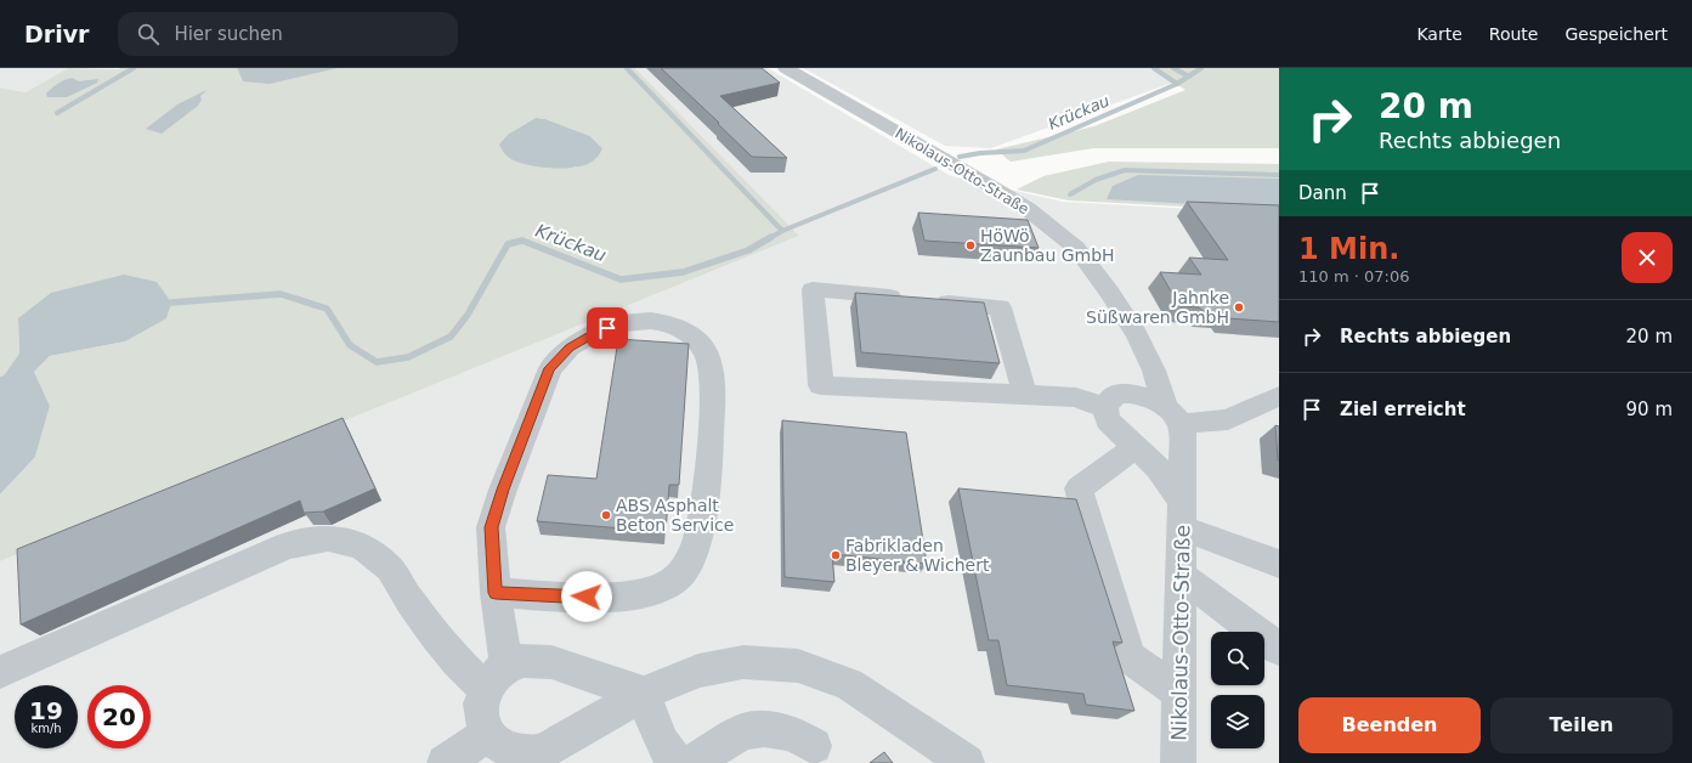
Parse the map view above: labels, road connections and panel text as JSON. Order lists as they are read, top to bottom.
{
  "streets": {
    "street": ["Nikolaus-Otto-Straße"]
  },
  "water": ["Krückau"],
  "places": [
    "HöWö Zaunbau GmbH",
    "Jahnke Süßwaren GmbH",
    "ABS Asphalt Beton Service",
    "Fabrikladen Bleyer & Wichert"
  ],
  "page": {
    "header": "Drivr",
    "search": "Hier suchen",
    "nav": ["Karte", "Route", "Gespeichert"],
    "turn": ["20 m", "Rechts abbiegen"],
    "then": "Dann",
    "heading": ["1 Min.", "110 m · 07:06"],
    "list": [
      {
        "name": "Rechts abbiegen",
        "value": "20 m"
      },
      {
        "name": "Ziel erreicht",
        "value": "90 m"
      }
    ],
    "speed": "19 km/h",
    "limit": "20",
    "buttons": ["Beenden", "Teilen"]
  }
}
